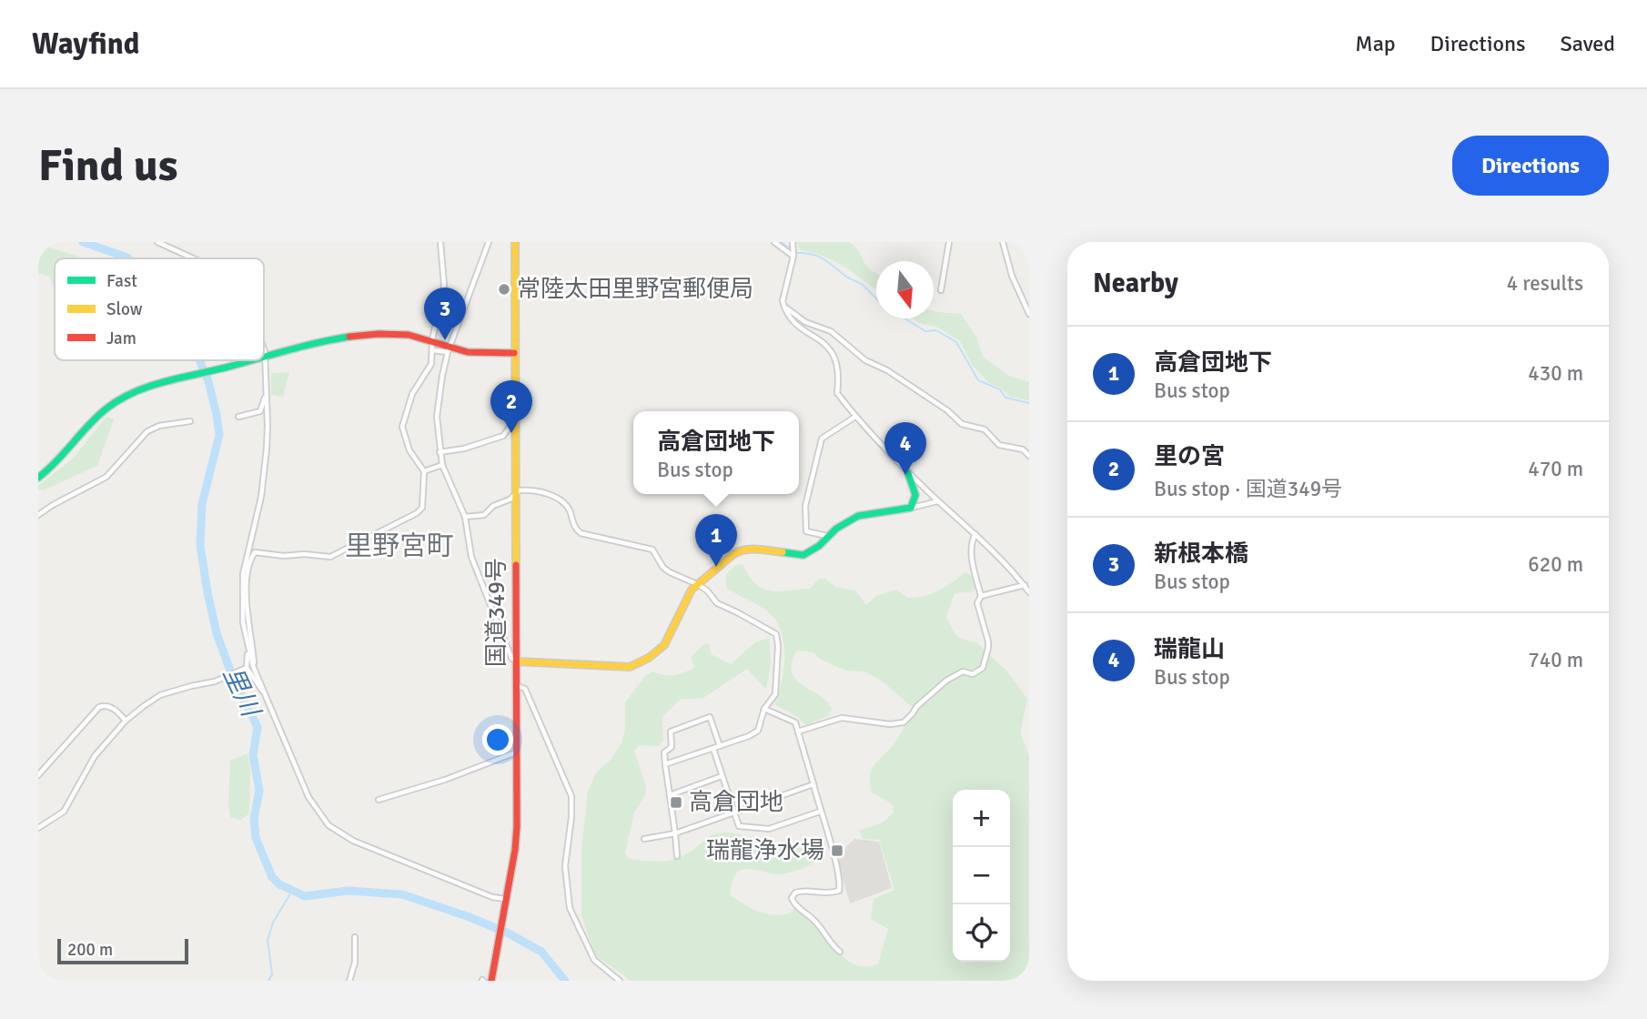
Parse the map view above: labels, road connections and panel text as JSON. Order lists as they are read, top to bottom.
{
  "streets": {
    "main road": ["国道349号"]
  },
  "districts": ["里野宮町"],
  "water": ["里川"],
  "places": {
    "other": ["常陸太田里野宮郵便局"],
    "transit": ["高倉団地", "瑞龍浄水場"]
  },
  "legend": ["Fast", "Slow", "Jam"],
  "scale_bar": "200 m",
  "north": "bottom",
  "page": {
    "header": "Wayfind",
    "nav": ["Map", "Directions", "Saved"],
    "buttons": "Directions",
    "title": "Find us",
    "heading": ["Nearby", "4 results"],
    "pins": [
      "3",
      "2",
      "4",
      "1"
    ],
    "list": [
      {
        "mark": "1",
        "name": "高倉団地下",
        "note": "Bus stop",
        "value": "430 m"
      },
      {
        "mark": "2",
        "name": "里の宮",
        "note": "Bus stop · 国道349号",
        "value": "470 m"
      },
      {
        "mark": "3",
        "name": "新根本橋",
        "note": "Bus stop",
        "value": "620 m"
      },
      {
        "mark": "4",
        "name": "瑞龍山",
        "note": "Bus stop",
        "value": "740 m"
      }
    ],
    "popup": ["高倉団地下", "Bus stop"],
    "map_buttons": ["+", "−"],
    "scale": "200 m"
  }
}
